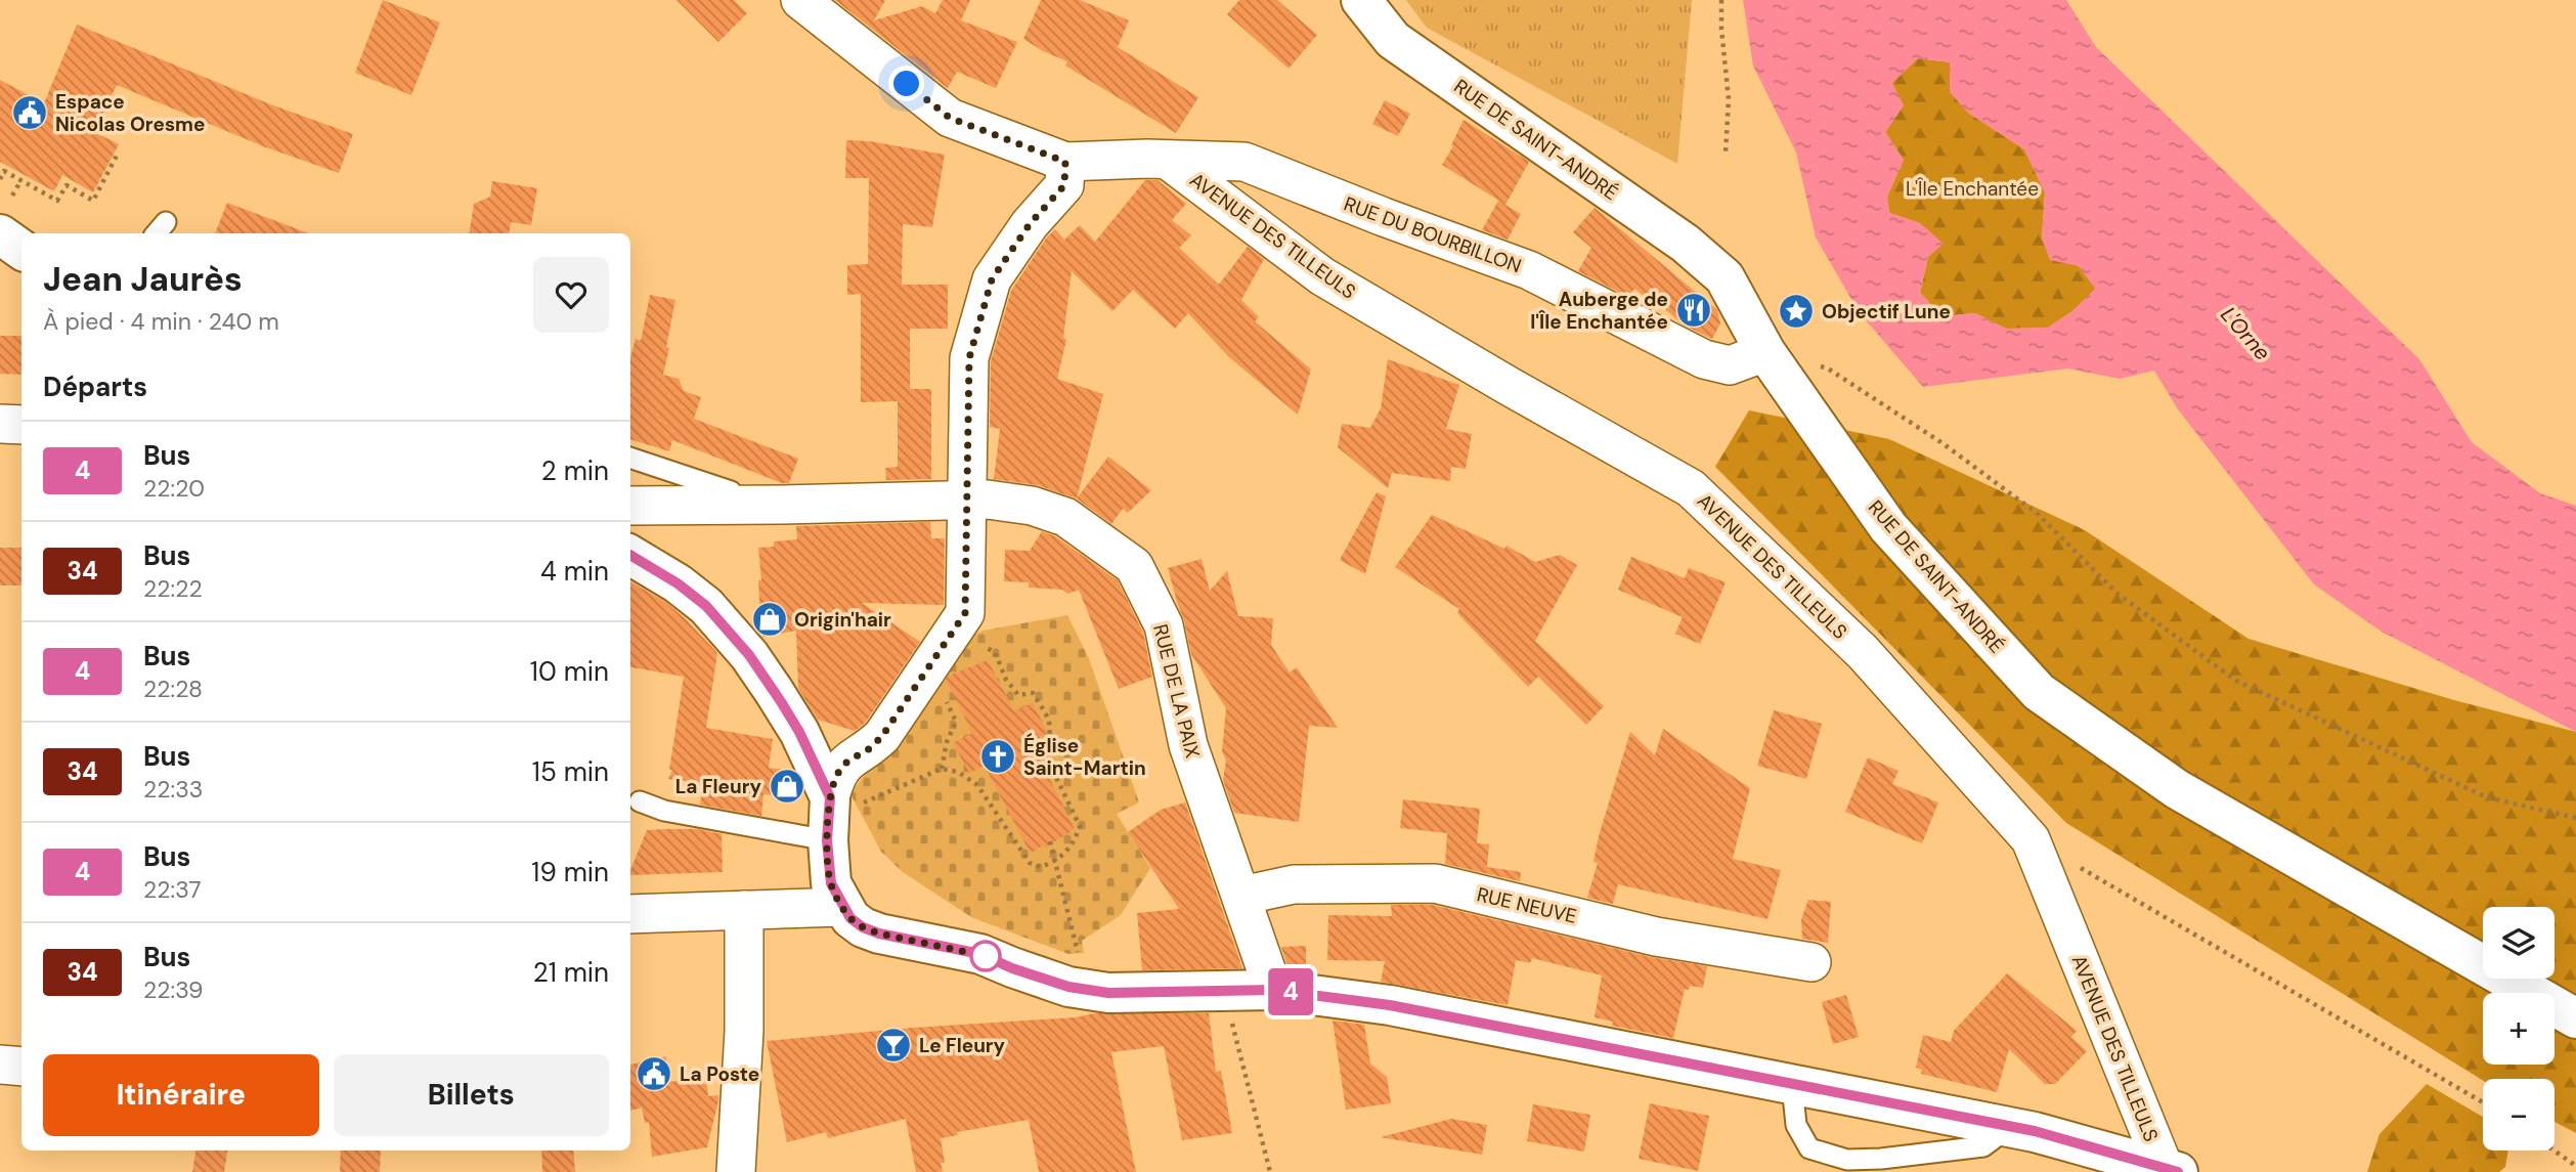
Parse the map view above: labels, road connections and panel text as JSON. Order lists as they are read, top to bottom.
{
  "streets": {
    "street": [
      "RUE DE SAINT-ANDRÉ",
      "RUE DU BOURBILLON",
      "AVENUE DES TILLEULS",
      "RUE DE LA PAIX",
      "RUE NEUVE"
    ]
  },
  "crossings": [
    ["RUE DE SAINT-ANDRÉ", "RUE DU BOURBILLON"],
    ["RUE DU BOURBILLON", "AVENUE DES TILLEULS"],
    ["RUE DE LA PAIX", "RUE NEUVE"]
  ],
  "water": ["L'Orne"],
  "parks": ["L'Île Enchantée"],
  "places": {
    "public building": ["Espace Nicolas Oresme", "La Poste"],
    "restaurant": ["Auberge de l'Île Enchantée"],
    "place": ["Objectif Lune"],
    "shop": ["Origin'hair", "La Fleury"],
    "church": ["Église Saint-Martin"],
    "bar": ["Le Fleury"]
  },
  "lines": ["bus line 4"],
  "page": {
    "on_map": "4",
    "heading": [
      ["Jean Jaurès", "À pied · 4 min · 240 m"],
      "Départs"
    ],
    "list": [
      {
        "mark": "4",
        "name": "Bus",
        "note": "22:20",
        "value": "2 min"
      },
      {
        "mark": "34",
        "name": "Bus",
        "note": "22:22",
        "value": "4 min"
      },
      {
        "mark": "4",
        "name": "Bus",
        "note": "22:28",
        "value": "10 min"
      },
      {
        "mark": "34",
        "name": "Bus",
        "note": "22:33",
        "value": "15 min"
      },
      {
        "mark": "4",
        "name": "Bus",
        "note": "22:37",
        "value": "19 min"
      },
      {
        "mark": "34",
        "name": "Bus",
        "note": "22:39",
        "value": "21 min"
      }
    ],
    "map_buttons": ["+", "−"],
    "buttons": ["Itinéraire", "Billets"]
  }
}
